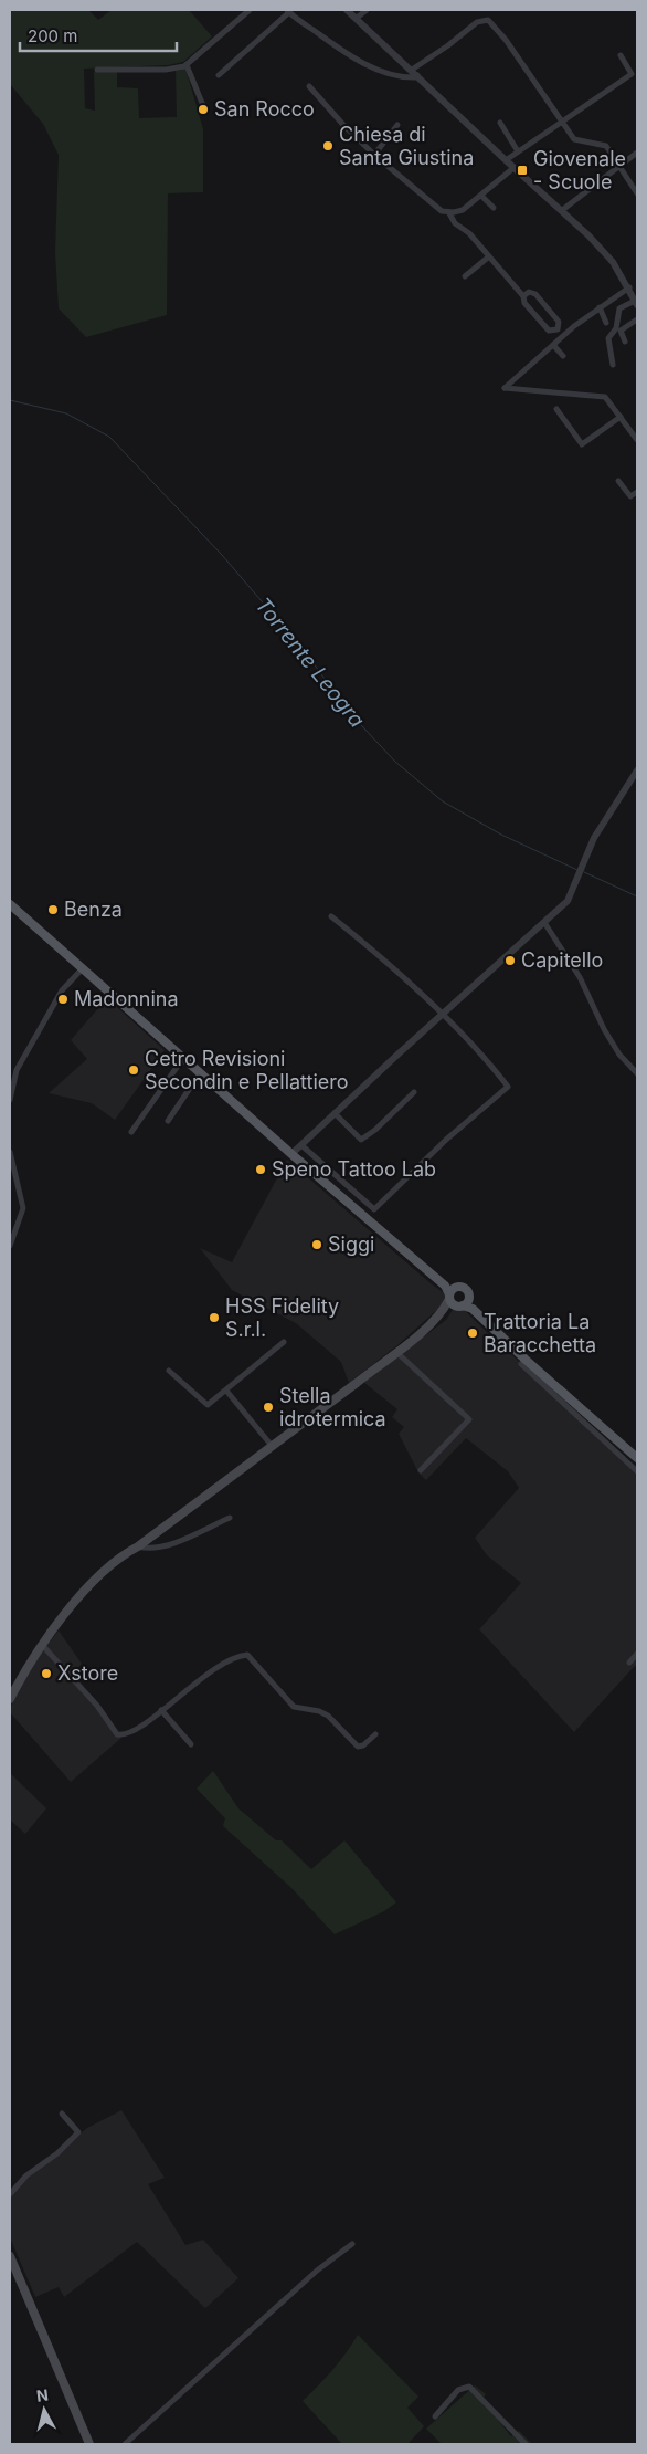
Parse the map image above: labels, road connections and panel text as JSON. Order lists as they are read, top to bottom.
{
  "water": ["Torrente Leogra"],
  "places": {
    "other": [
      "San Rocco",
      "Chiesa di Santa Giustina",
      "Benza",
      "Capitello",
      "Madonnina",
      "Cetro Revisioni Secondin e Pellattiero",
      "Speno Tattoo Lab",
      "Siggi",
      "HSS Fidelity S.r.l.",
      "Trattoria La Baracchetta",
      "Stella idrotermica",
      "Xstore"
    ],
    "transit": ["Giovenale - Scuole"]
  },
  "scale_bar": "200 m",
  "north": "top"
}
